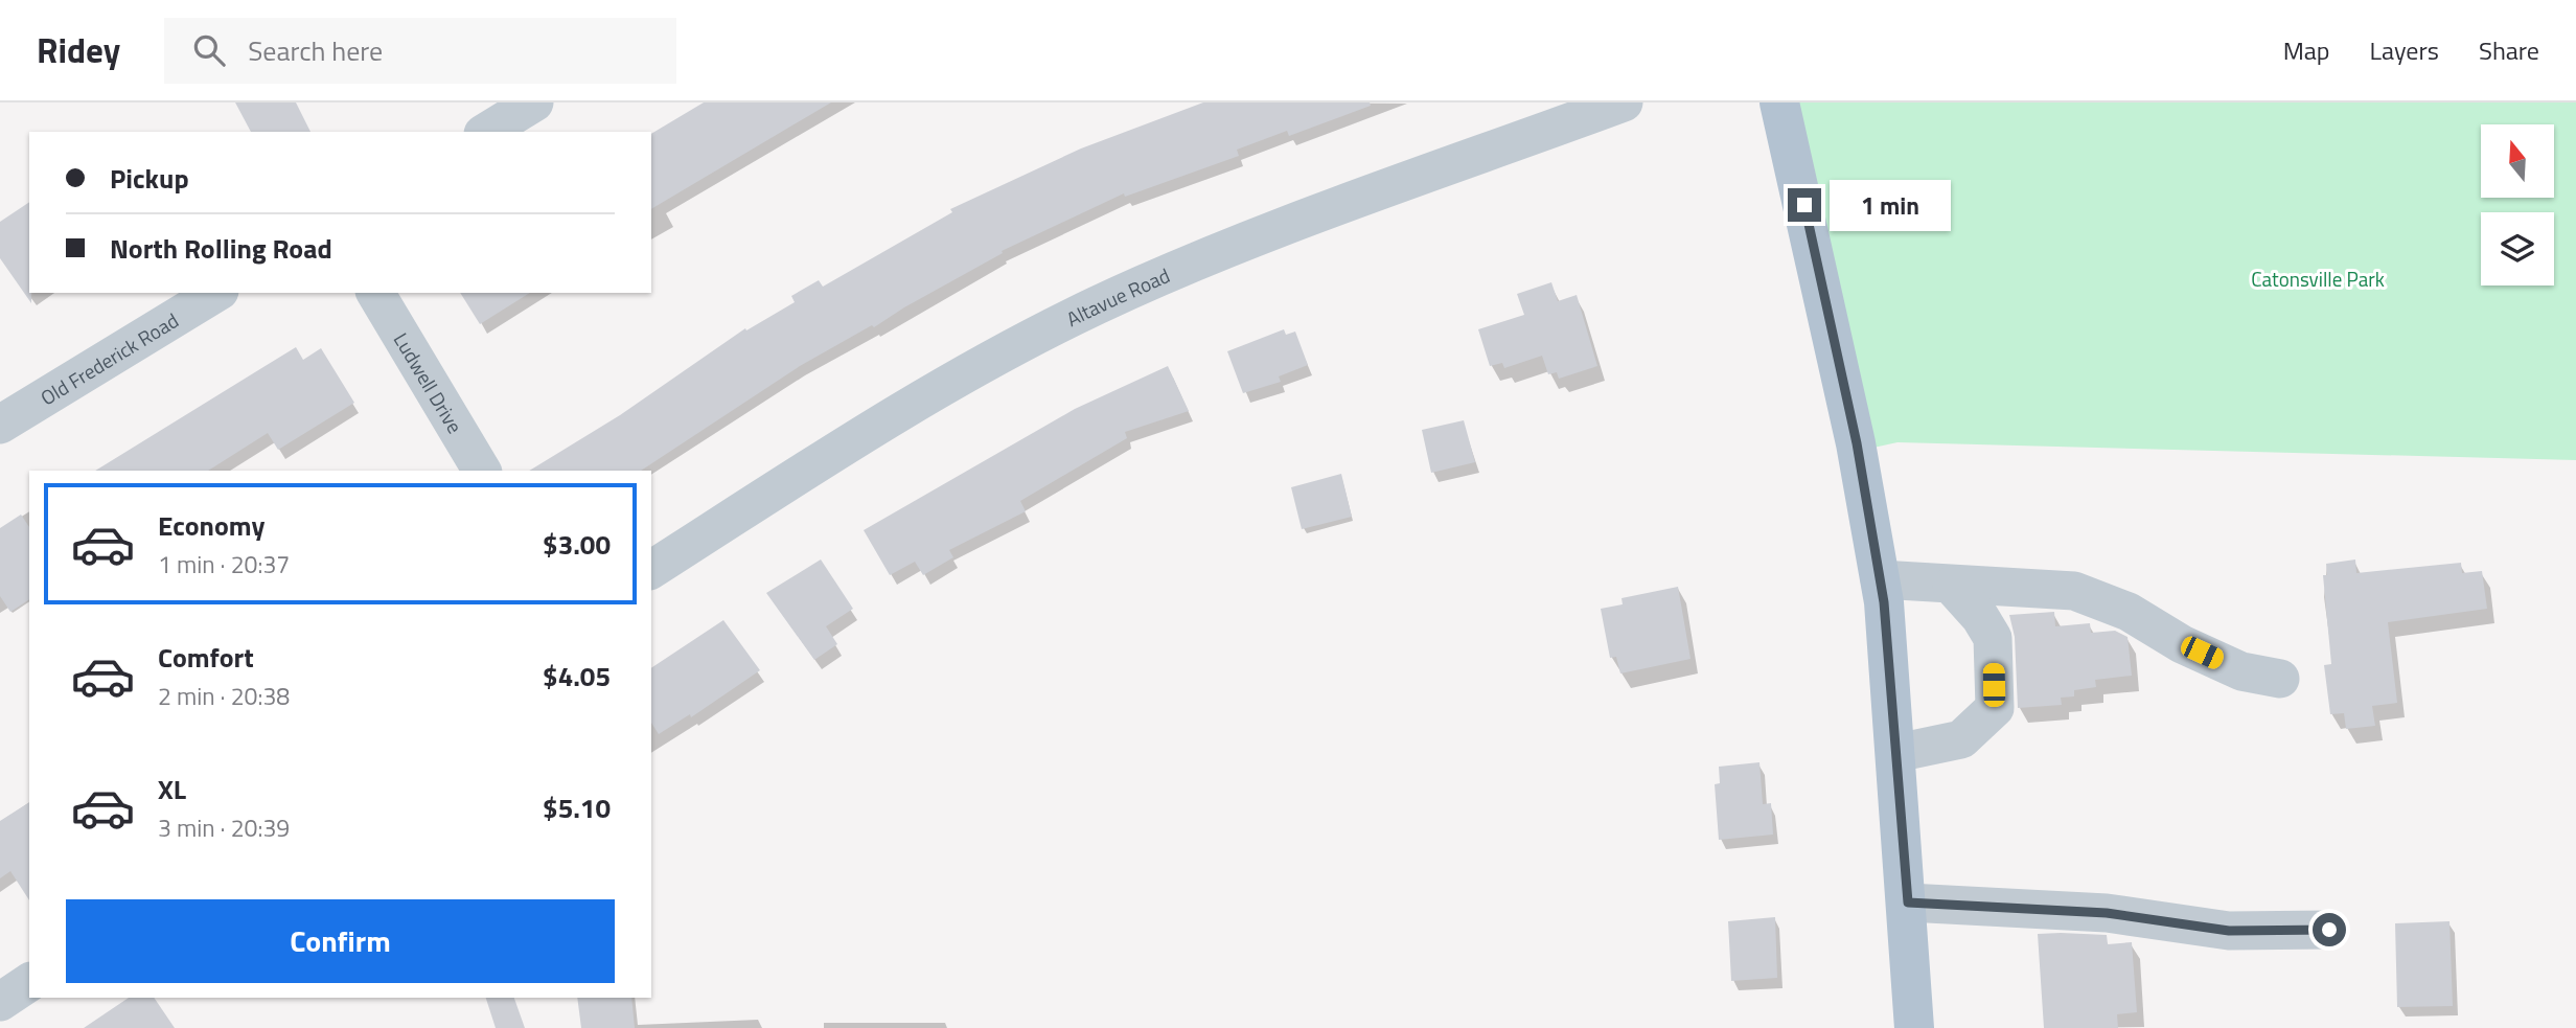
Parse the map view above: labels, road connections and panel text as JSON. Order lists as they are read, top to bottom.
{
  "streets": {
    "street": ["Altavue Road", "Old Frederick Road", "Ludwell Drive"]
  },
  "parks": ["Catonsville Park"],
  "north": "top",
  "page": {
    "header": "Ridey",
    "search": "Search here",
    "nav": ["Map", "Layers", "Share"],
    "banner": ["Pickup", "North Rolling Road"],
    "bubble": "1 min",
    "list": [
      {
        "name": "Economy",
        "note": "1 min · 20:37",
        "value": "$3.00"
      },
      {
        "name": "Comfort",
        "note": "2 min · 20:38",
        "value": "$4.05"
      },
      {
        "name": "XL",
        "note": "3 min · 20:39",
        "value": "$5.10"
      }
    ],
    "buttons": "Confirm"
  }
}
